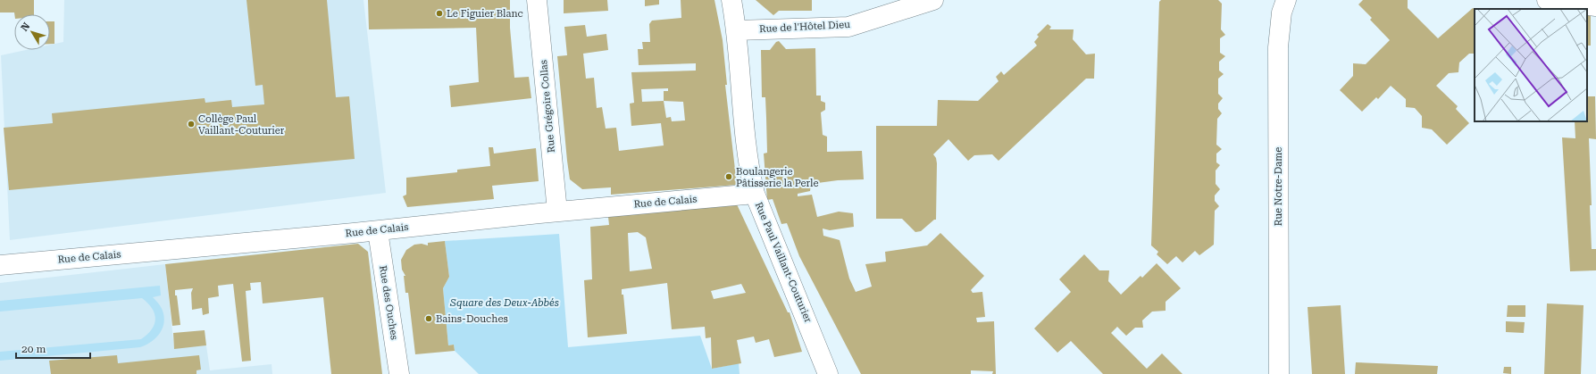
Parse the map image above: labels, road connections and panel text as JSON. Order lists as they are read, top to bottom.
{
  "streets": {
    "street": [
      "Rue de l'Hôtel Dieu",
      "Rue Grégoire Collas",
      "Rue Notre-Dame",
      "Rue de Calais",
      "Rue Paul Vaillant-Couturier",
      "Rue des Ouches"
    ]
  },
  "crossings": [
    ["Rue de l'Hôtel Dieu", "Rue Paul Vaillant-Couturier"],
    ["Rue Grégoire Collas", "Rue de Calais"],
    ["Rue de Calais", "Rue Paul Vaillant-Couturier"],
    ["Rue de Calais", "Rue des Ouches"]
  ],
  "parks": ["Square des Deux-Abbés"],
  "places": [
    "Le Figuier Blanc",
    "Collège Paul Vaillant-Couturier",
    "Boulangerie Pâtisserie la Perle",
    "Bains-Douches"
  ],
  "scale_bar": "20 m",
  "north": "top left"
}
